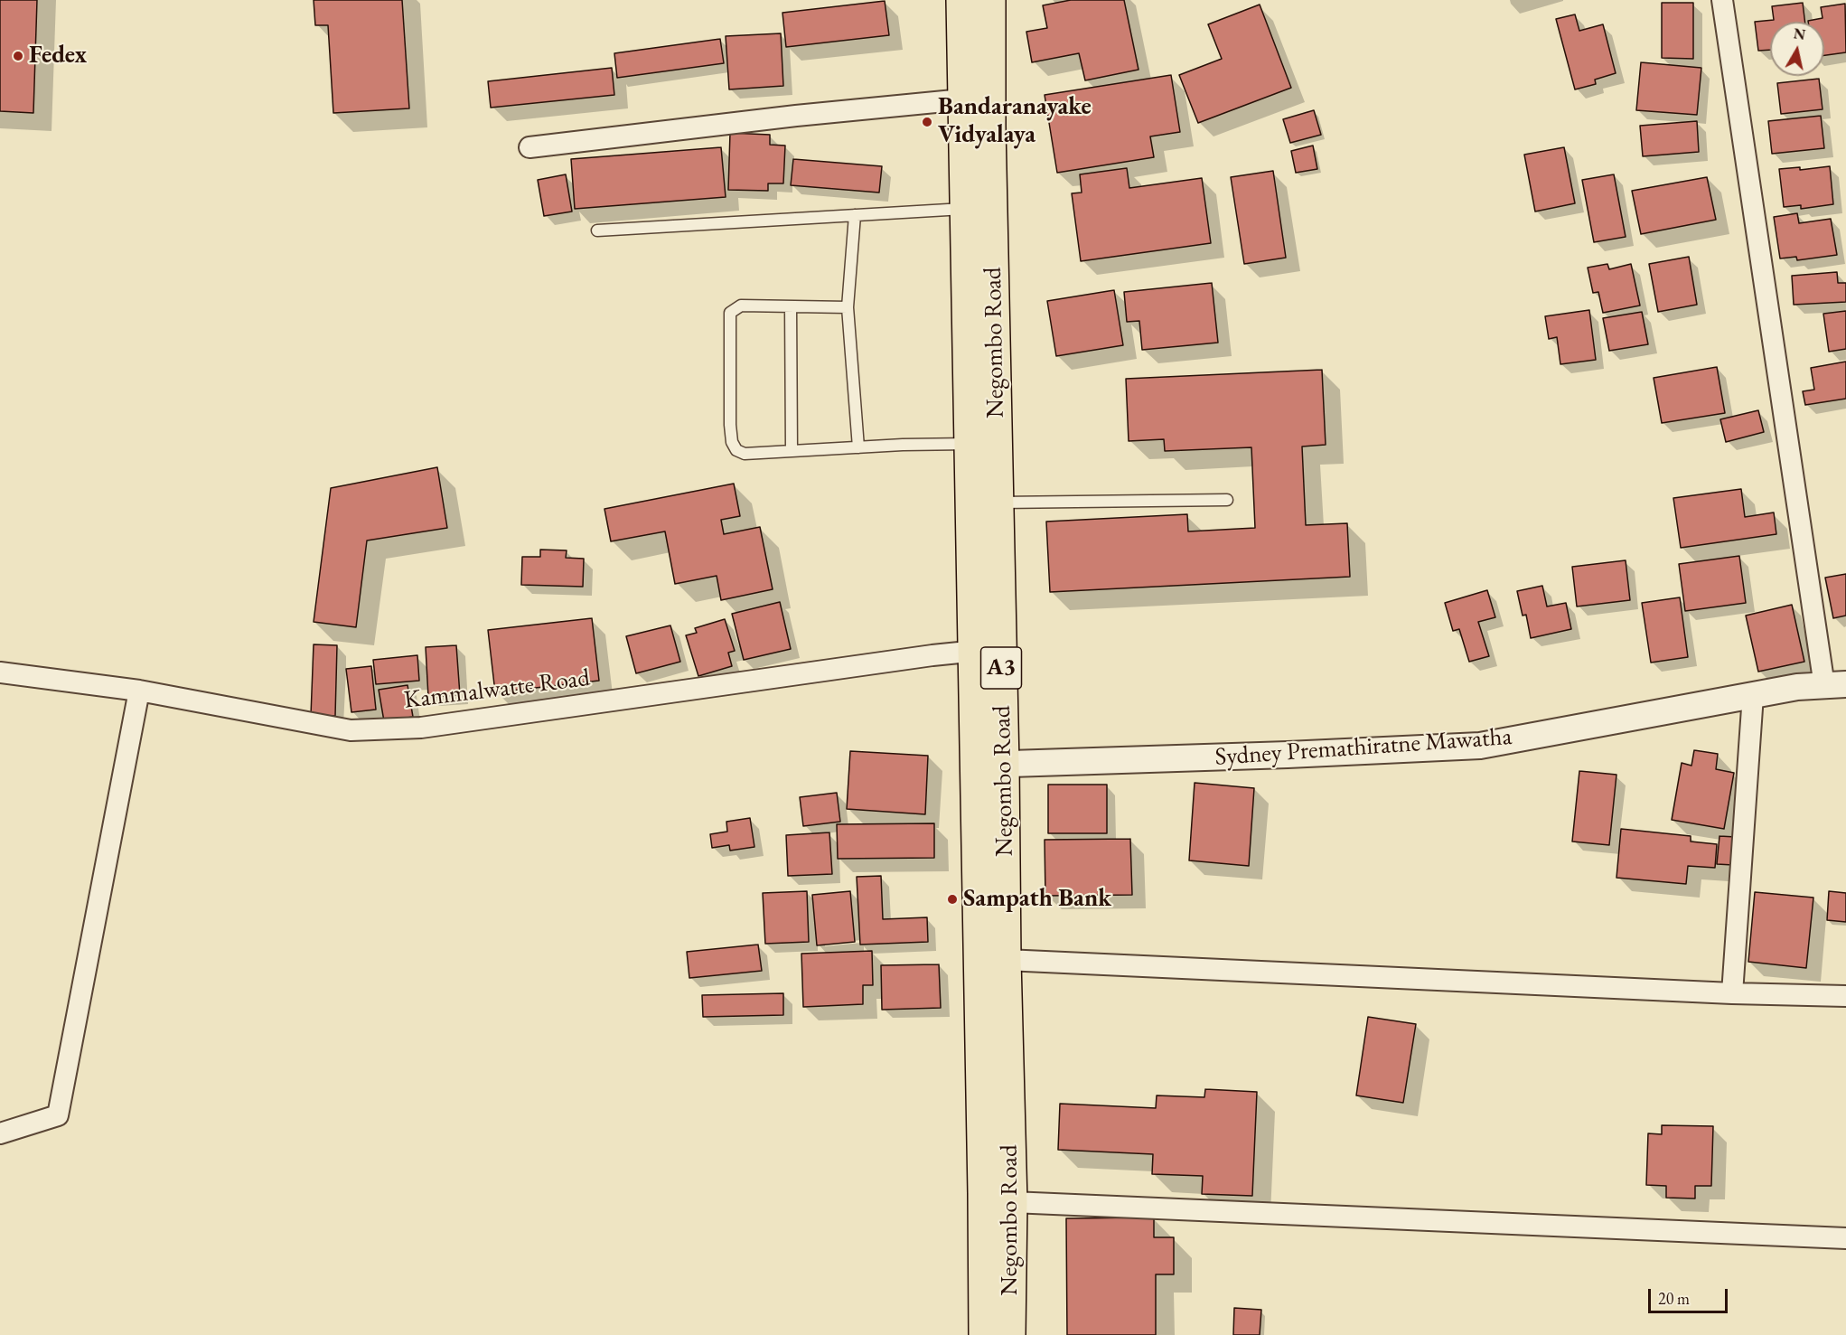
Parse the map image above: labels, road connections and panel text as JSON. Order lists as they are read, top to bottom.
{
  "streets": {
    "highway": ["Negombo Road", "A3"],
    "street": ["Kammalwatte Road", "Sydney Premathiratne Mawatha"]
  },
  "crossings": [
    ["Negombo Road", "Kammalwatte Road"],
    ["Negombo Road", "Sydney Premathiratne Mawatha"]
  ],
  "places": ["Fedex", "Bandaranayake Vidyalaya", "Sampath Bank"],
  "scale_bar": "20 m",
  "north": "top"
}
